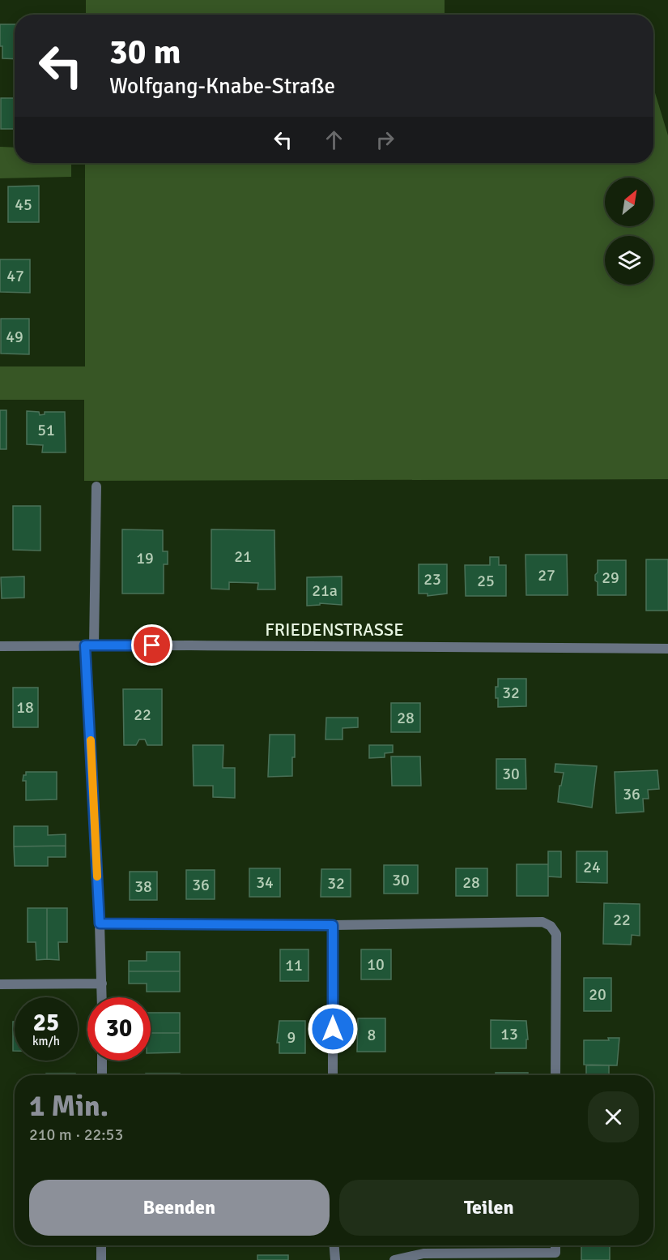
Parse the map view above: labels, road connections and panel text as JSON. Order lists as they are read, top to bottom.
{
  "streets": {
    "street": ["FRIEDENSTRASSE"]
  },
  "house_numbers": [
    "45",
    "47",
    "49",
    "51",
    "21",
    "19",
    "27",
    "29",
    "23",
    "25",
    "21a",
    "32",
    "18",
    "22",
    "28",
    "30",
    "36",
    "24",
    "30",
    "34",
    "28",
    "32",
    "36",
    "38",
    "22",
    "10",
    "11",
    "20",
    "13",
    "8",
    "9"
  ],
  "north": "top right",
  "page": {
    "turn": ["30 m", "Wolfgang-Knabe-Straße"],
    "speed": "25 km/h",
    "limit": "30",
    "heading": ["1 Min.", "210 m · 22:53"],
    "buttons": ["Beenden", "Teilen"]
  }
}
